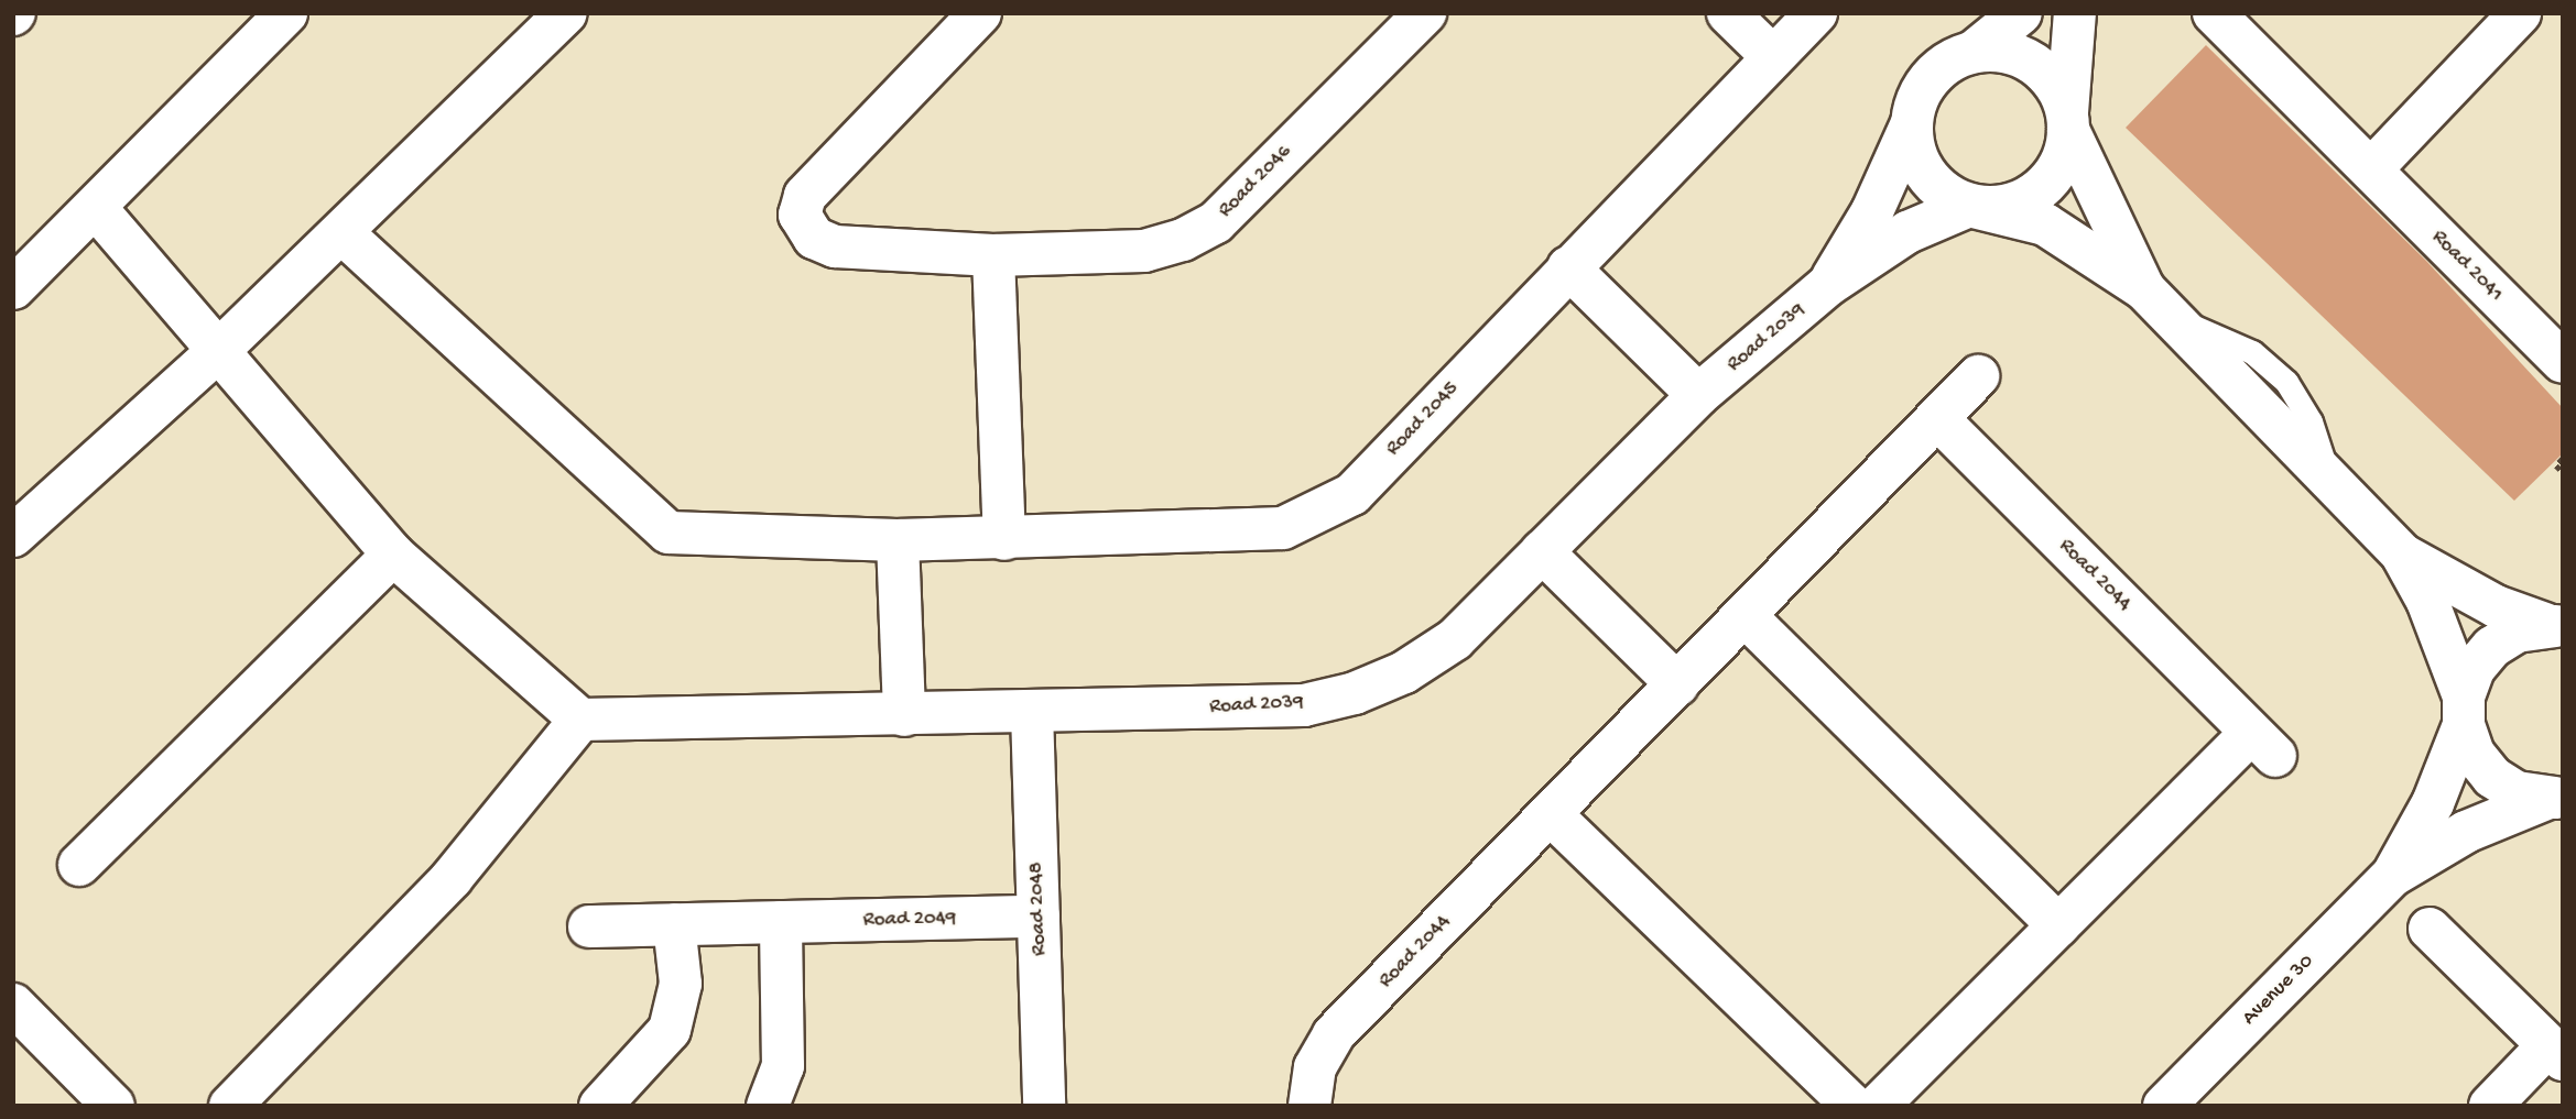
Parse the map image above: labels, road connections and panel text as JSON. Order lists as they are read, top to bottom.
{
  "streets": {
    "street": [
      "Road 2046",
      "Road 2041",
      "Road 2039",
      "Road 2045",
      "Road 2044",
      "Road 2048",
      "Road 2049",
      "Avenue 30"
    ]
  },
  "crossings": [
    ["Road 2039", "Road 2048"],
    ["Road 2048", "Road 2049"]
  ]
}
